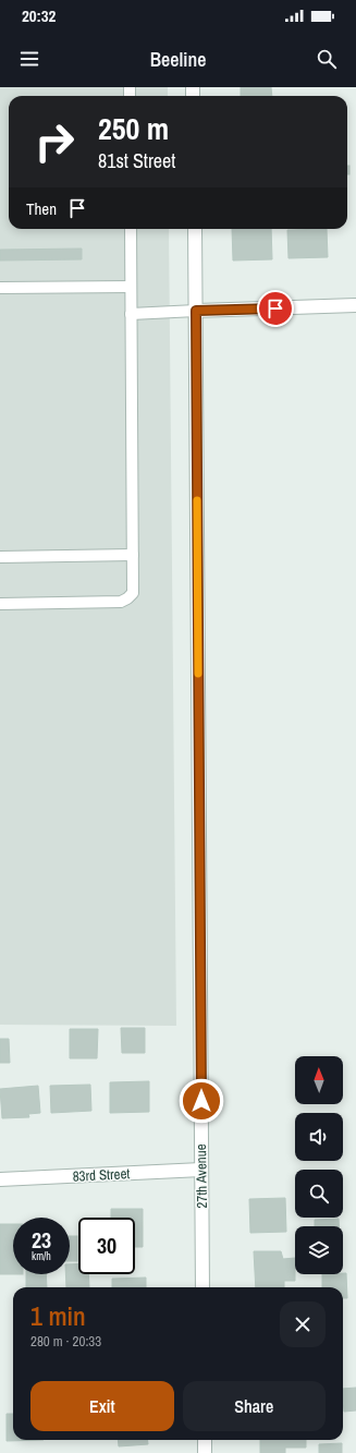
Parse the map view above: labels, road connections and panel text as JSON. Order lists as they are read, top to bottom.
{
  "streets": {
    "street": ["83rd Street", "27th Avenue"]
  },
  "crossings": [
    ["83rd Street", "27th Avenue"]
  ],
  "north": "top",
  "page": {
    "status": "20:32",
    "header": "Beeline",
    "turn": ["250 m", "81st Street"],
    "then": "Then",
    "speed": "23 km/h",
    "limit": "30",
    "heading": ["1 min", "280 m · 20:33"],
    "buttons": ["Exit", "Share"]
  }
}
